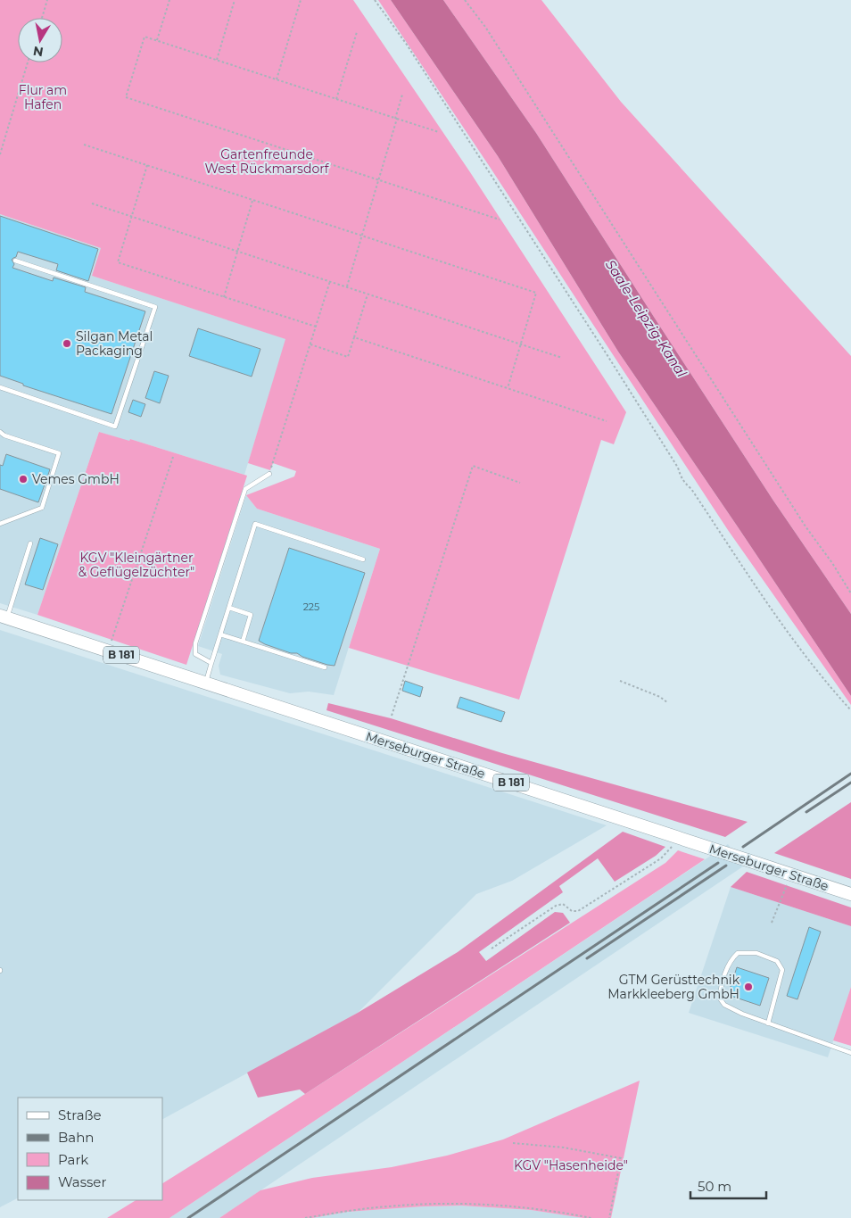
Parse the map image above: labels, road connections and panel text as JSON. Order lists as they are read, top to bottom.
{
  "streets": {
    "main road": ["B 181", "Merseburger Straße"]
  },
  "water": ["Saale-Leipzig-Kanal"],
  "parks": [
    "Flur am Hafen",
    "Gartenfreunde West Rückmarsdorf",
    "KGV \"Kleingärtner & Geflügelzüchter\"",
    "KGV \"Hasenheide\""
  ],
  "places": ["Silgan Metal Packaging", "Vemes GmbH", "GTM Gerüsttechnik Markkleeberg GmbH"],
  "house_numbers": ["225"],
  "legend": [
    "Straße",
    "Bahn",
    "Park",
    "Wasser"
  ],
  "scale_bar": "50 m",
  "north": "bottom"
}
